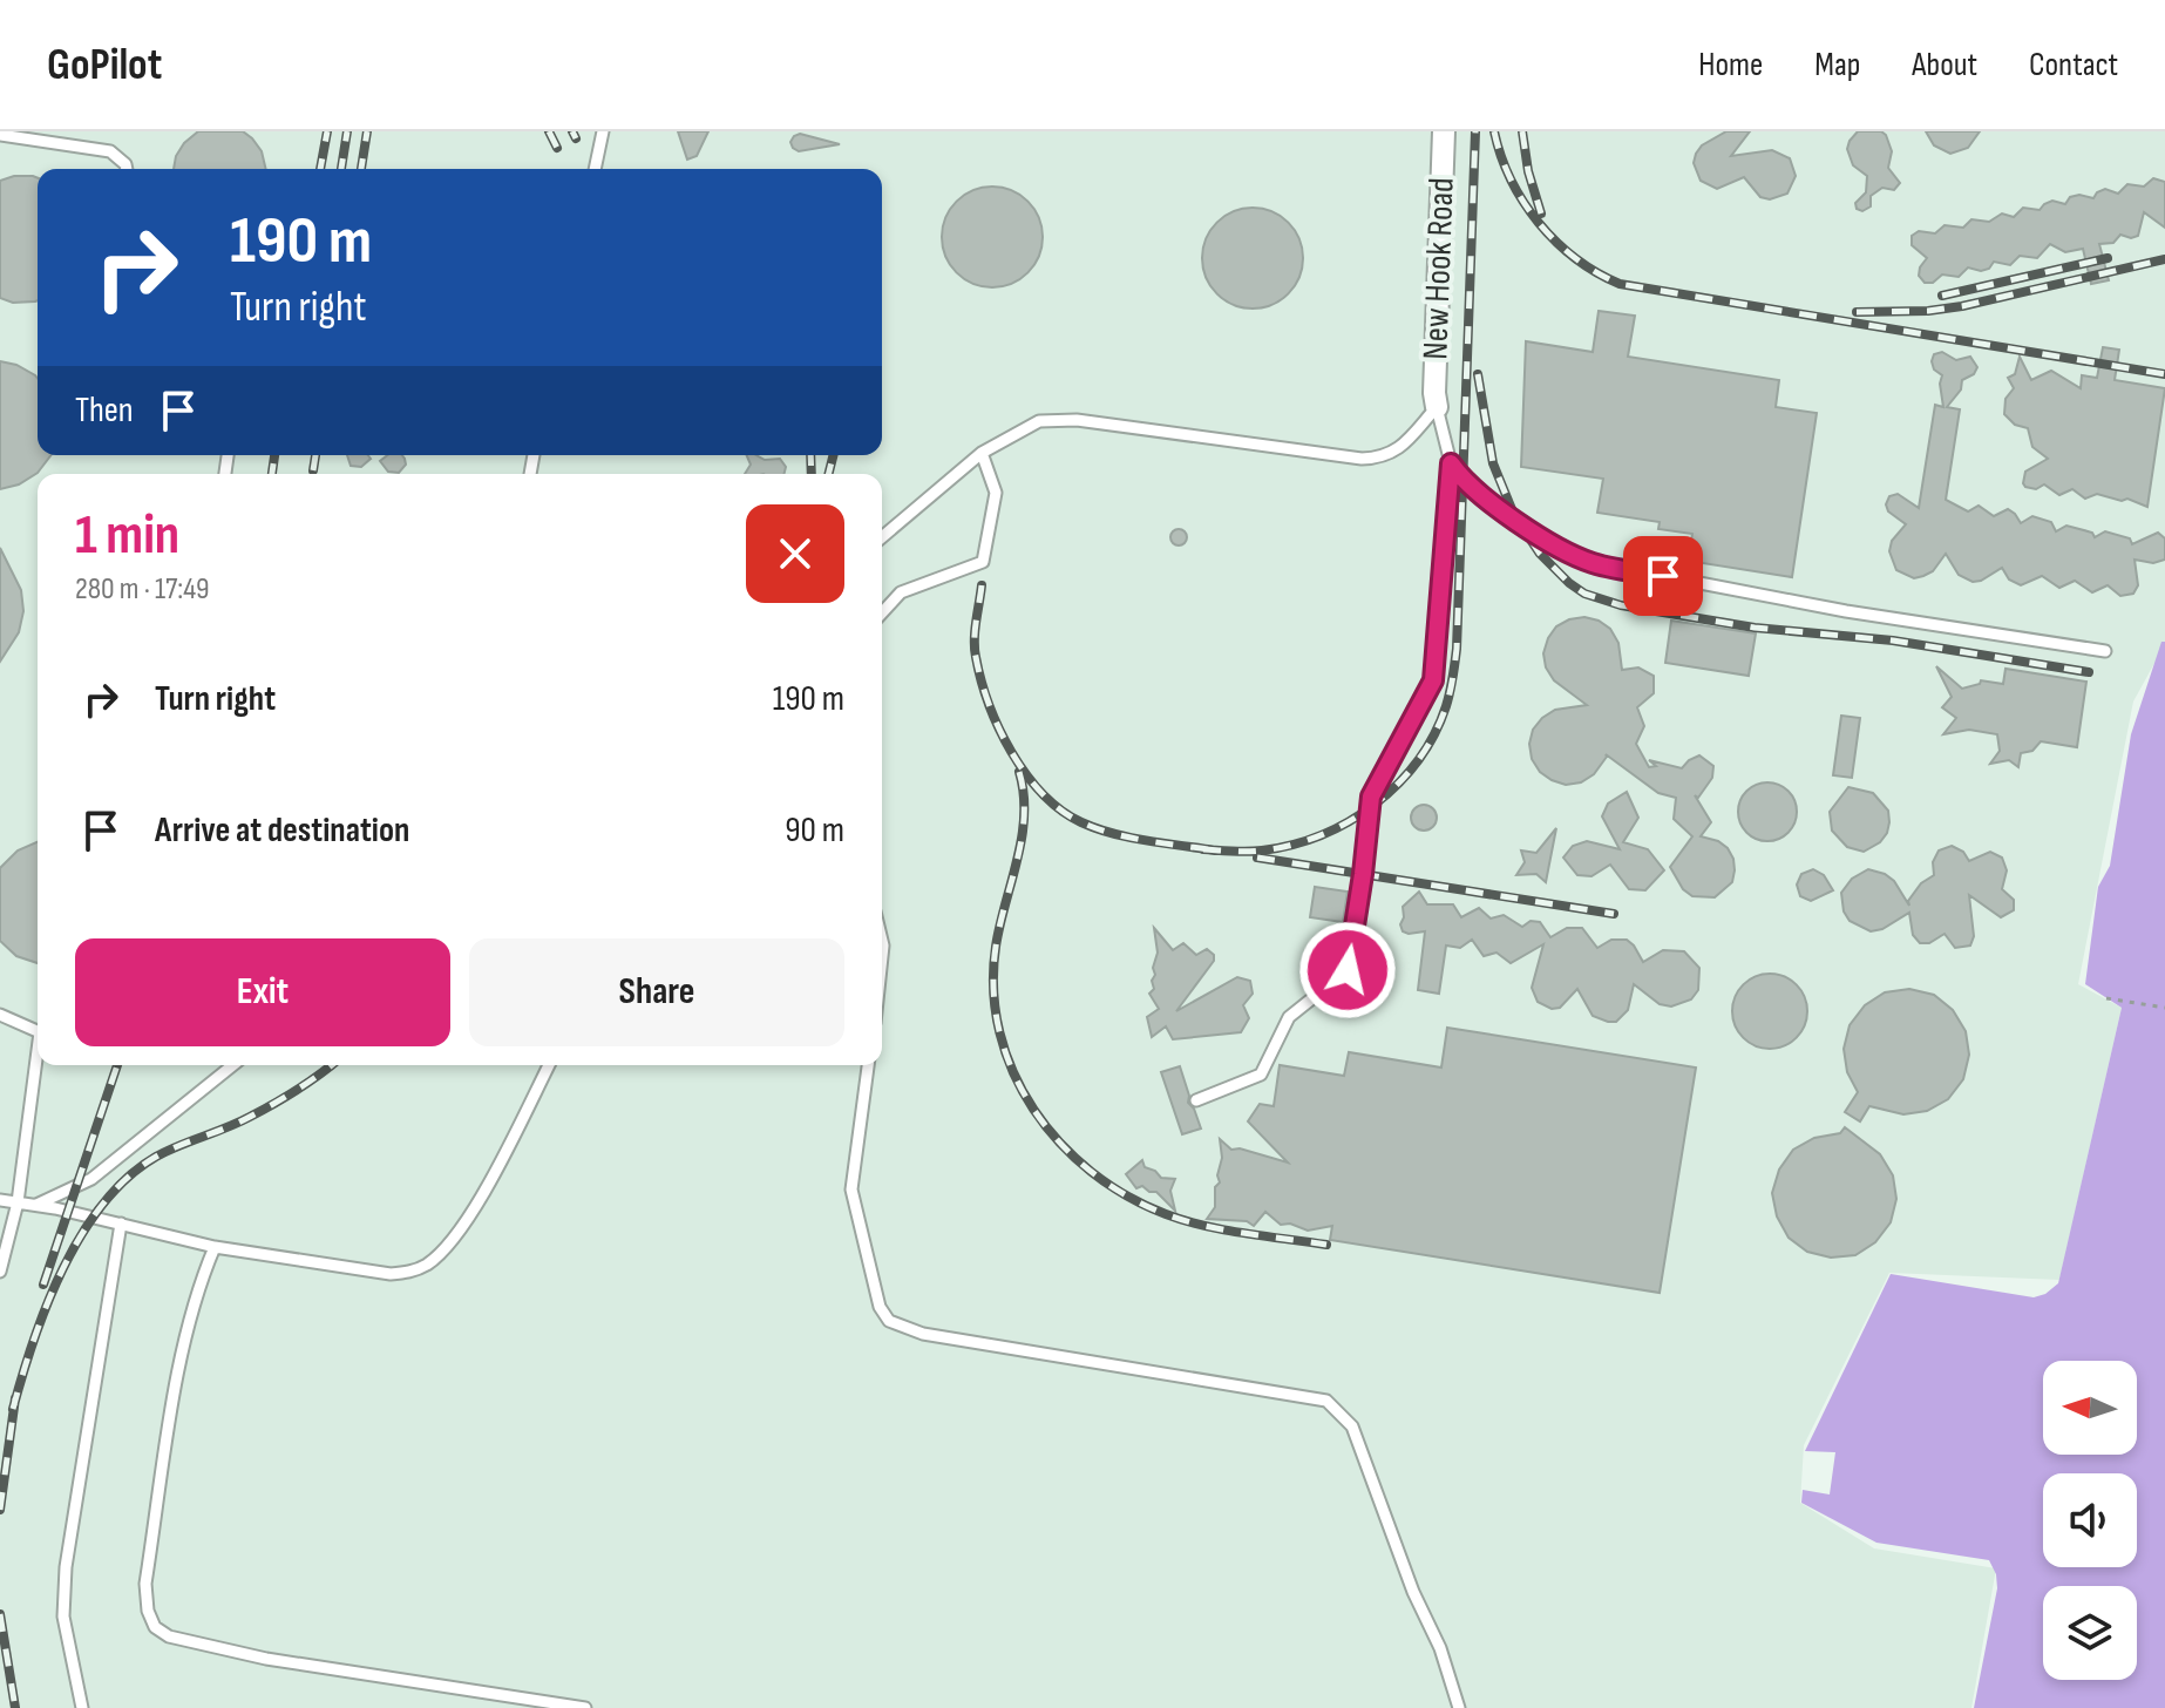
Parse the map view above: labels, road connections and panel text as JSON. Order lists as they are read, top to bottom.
{
  "streets": {
    "street": ["New Hook Road"]
  },
  "north": "left",
  "page": {
    "header": "GoPilot",
    "nav": [
      "Home",
      "Map",
      "About",
      "Contact"
    ],
    "turn": ["190 m", "Turn right"],
    "then": "Then",
    "heading": ["1 min", "280 m · 17:49"],
    "list": [
      {
        "name": "Turn right",
        "value": "190 m"
      },
      {
        "name": "Arrive at destination",
        "value": "90 m"
      }
    ],
    "buttons": ["Exit", "Share"]
  }
}
